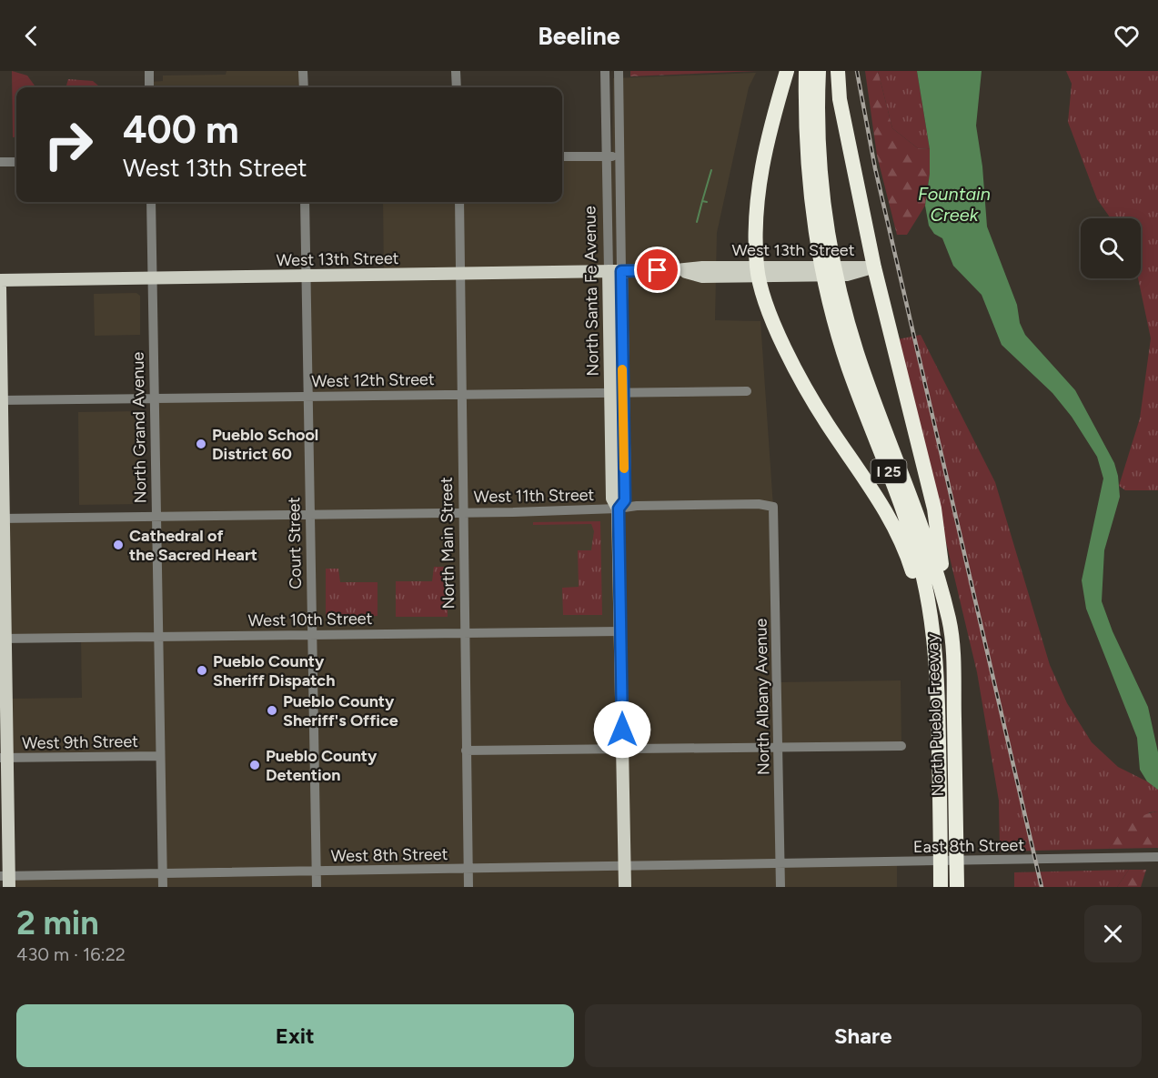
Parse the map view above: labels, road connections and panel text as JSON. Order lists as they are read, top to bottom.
{
  "streets": {
    "highway": ["I 25", "North Pueblo Freeway"],
    "main road": ["West 13th Street", "North Santa Fe Avenue"],
    "street": [
      "West 12th Street",
      "North Grand Avenue",
      "West 11th Street",
      "Court Street",
      "North Main Street",
      "West 10th Street",
      "North Albany Avenue",
      "West 9th Street",
      "East 8th Street",
      "West 8th Street"
    ]
  },
  "crossings": [
    ["West 13th Street", "North Santa Fe Avenue"],
    ["West 13th Street", "North Grand Avenue"],
    ["West 13th Street", "Court Street"],
    ["West 13th Street", "North Main Street"],
    ["North Santa Fe Avenue", "West 12th Street"],
    ["North Santa Fe Avenue", "West 11th Street"],
    ["North Santa Fe Avenue", "West 10th Street"],
    ["North Santa Fe Avenue", "West 8th Street"],
    ["West 12th Street", "North Grand Avenue"],
    ["West 12th Street", "Court Street"],
    ["West 12th Street", "North Main Street"],
    ["North Grand Avenue", "West 11th Street"],
    ["North Grand Avenue", "West 10th Street"],
    ["North Grand Avenue", "West 9th Street"],
    ["North Grand Avenue", "West 8th Street"],
    ["West 11th Street", "Court Street"],
    ["West 11th Street", "North Main Street"],
    ["West 11th Street", "North Albany Avenue"],
    ["Court Street", "West 10th Street"],
    ["Court Street", "West 8th Street"],
    ["North Main Street", "West 10th Street"],
    ["North Main Street", "West 8th Street"],
    ["North Albany Avenue", "East 8th Street"],
    ["North Albany Avenue", "West 8th Street"],
    ["East 8th Street", "West 8th Street"]
  ],
  "water": ["Fountain Creek"],
  "places": [
    "Pueblo School District 60",
    "Cathedral of the Sacred Heart",
    "Pueblo County Sheriff Dispatch",
    "Pueblo County Sheriff's Office",
    "Pueblo County Detention"
  ],
  "page": {
    "header": "Beeline",
    "turn": ["400 m", "West 13th Street"],
    "heading": ["2 min", "430 m · 16:22"],
    "buttons": ["Exit", "Share"]
  }
}
